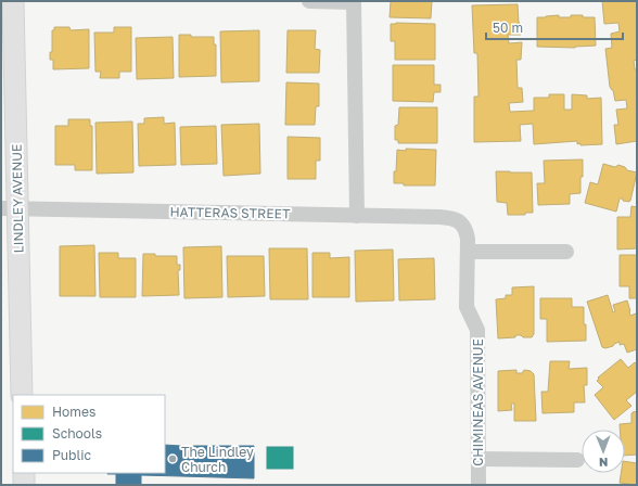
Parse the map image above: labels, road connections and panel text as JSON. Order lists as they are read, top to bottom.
{
  "streets": {
    "main road": ["LINDLEY AVENUE"],
    "street": ["HATTERAS STREET", "CHIMINEAS AVENUE"]
  },
  "crossings": [
    ["LINDLEY AVENUE", "HATTERAS STREET"],
    ["HATTERAS STREET", "CHIMINEAS AVENUE"]
  ],
  "places": ["The Lindley Church"],
  "legend": ["Homes", "Schools", "Public"],
  "scale_bar": "50 m",
  "north": "bottom"
}
